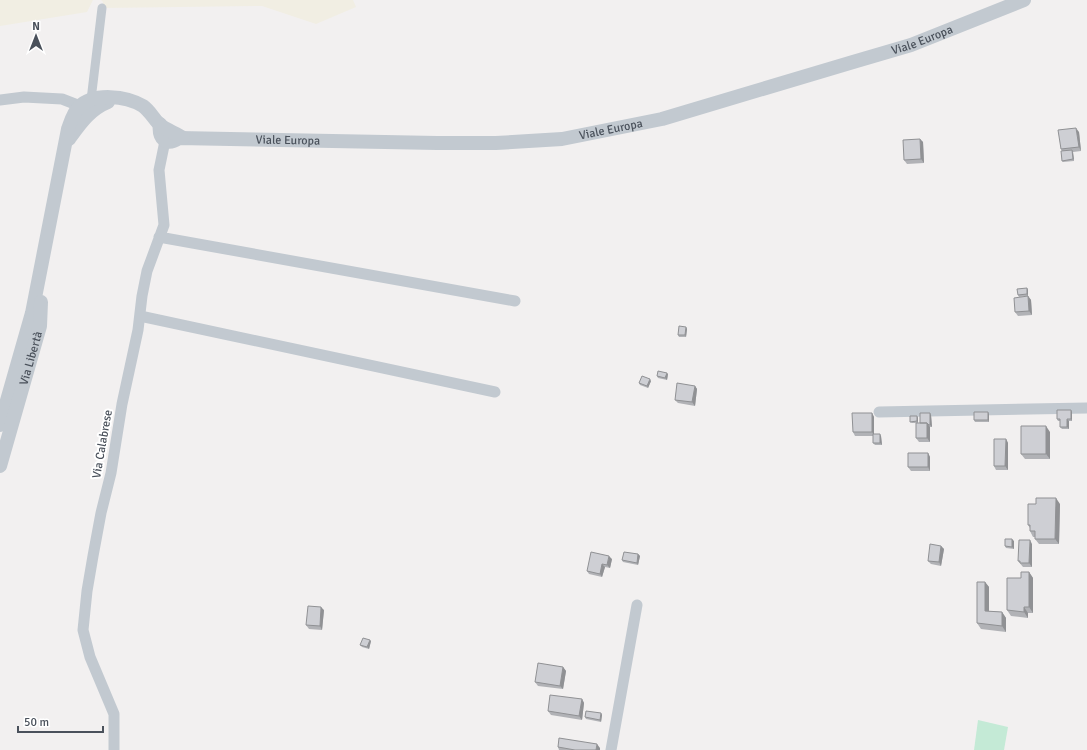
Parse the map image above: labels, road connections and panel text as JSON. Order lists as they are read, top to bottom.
{
  "streets": {
    "street": ["Viale Europa", "Via Libertà", "Via Calabrese"]
  },
  "crossings": [
    ["Viale Europa", "Via Calabrese"]
  ],
  "scale_bar": "50 m",
  "north": "top"
}
